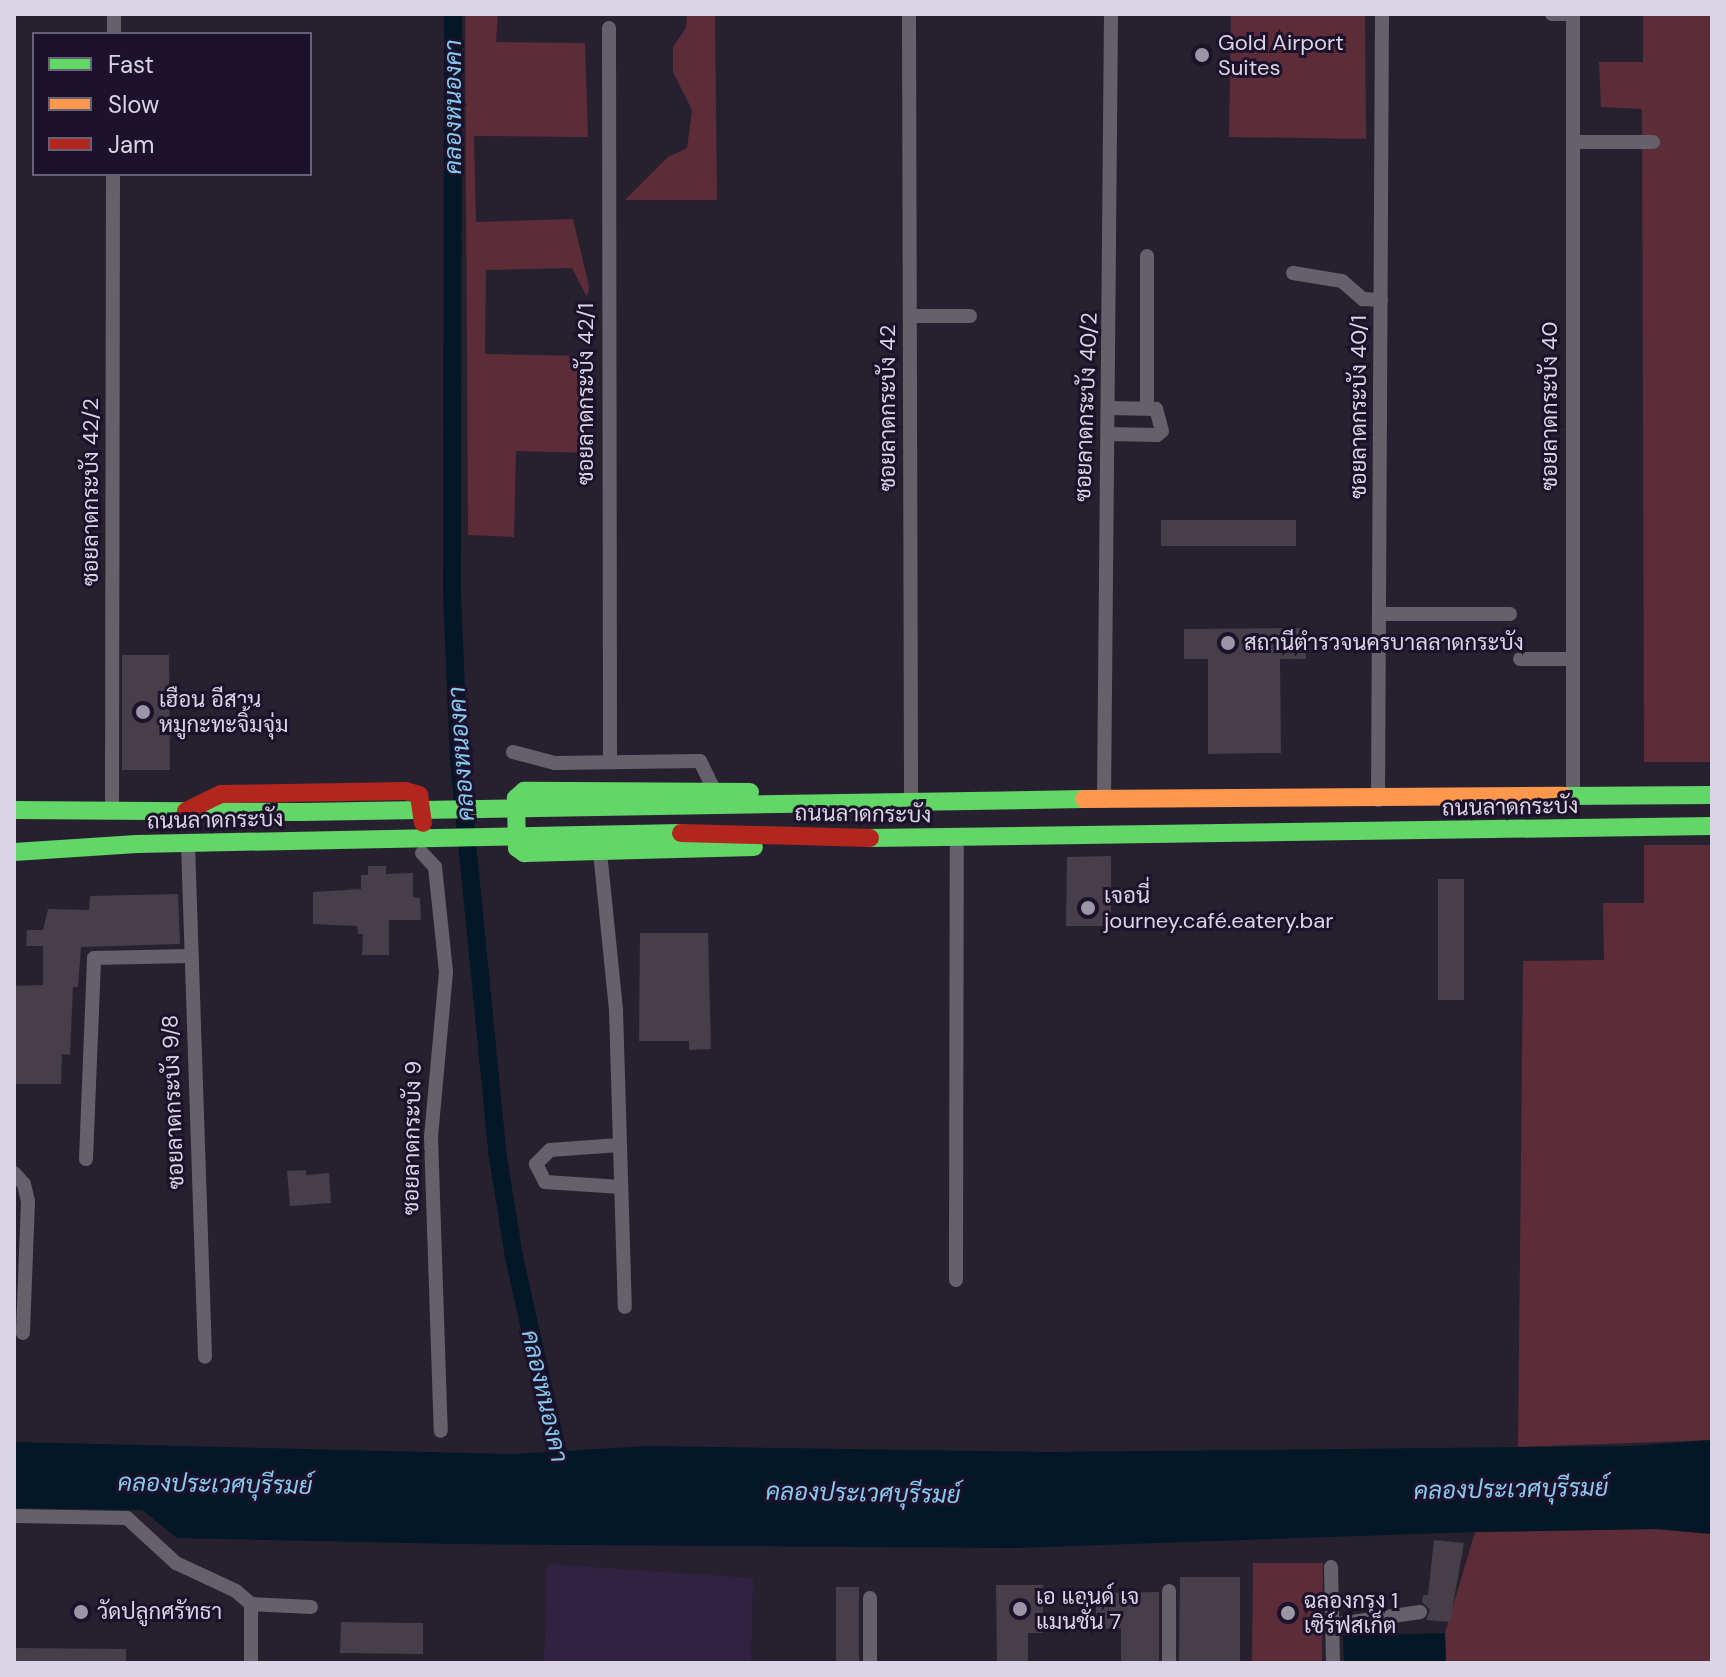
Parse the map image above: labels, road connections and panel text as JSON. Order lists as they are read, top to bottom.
{
  "streets": {
    "main road": ["ถนนลาดกระบัง"],
    "street": [
      "ซอยลาดกระบัง 42/1",
      "ซอยลาดกระบัง 40",
      "ซอยลาดกระบัง 40/2",
      "ซอยลาดกระบัง 40/1",
      "ซอยลาดกระบัง 42",
      "ซอยลาดกระบัง 42/2",
      "ซอยลาดกระบัง 9/8",
      "ซอยลาดกระบัง 9"
    ]
  },
  "crossings": [
    ["ซอยลาดกระบัง 40", "ถนนลาดกระบัง"],
    ["ซอยลาดกระบัง 40/2", "ถนนลาดกระบัง"],
    ["ซอยลาดกระบัง 40/1", "ถนนลาดกระบัง"],
    ["ซอยลาดกระบัง 42", "ถนนลาดกระบัง"],
    ["ซอยลาดกระบัง 42/2", "ถนนลาดกระบัง"],
    ["ถนนลาดกระบัง", "ซอยลาดกระบัง 9/8"]
  ],
  "water": ["คลองหนองคา", "คลองประเวศบุรีรมย์"],
  "places": [
    "Gold Airport Suites",
    "สถานีตำรวจนครบาลลาดกระบัง",
    "เฮือน อีสาน หมูกะทะจิ้มจุ่ม",
    "เจอนี่ journey.café.eatery.bar",
    "เอ แอนด์ เจ แมนชั่น 7",
    "วัดปลูกศรัทธา",
    "ฉลองกรุง 1 เซิร์ฟสเก็ต"
  ],
  "legend": ["Fast", "Slow", "Jam"]
}
